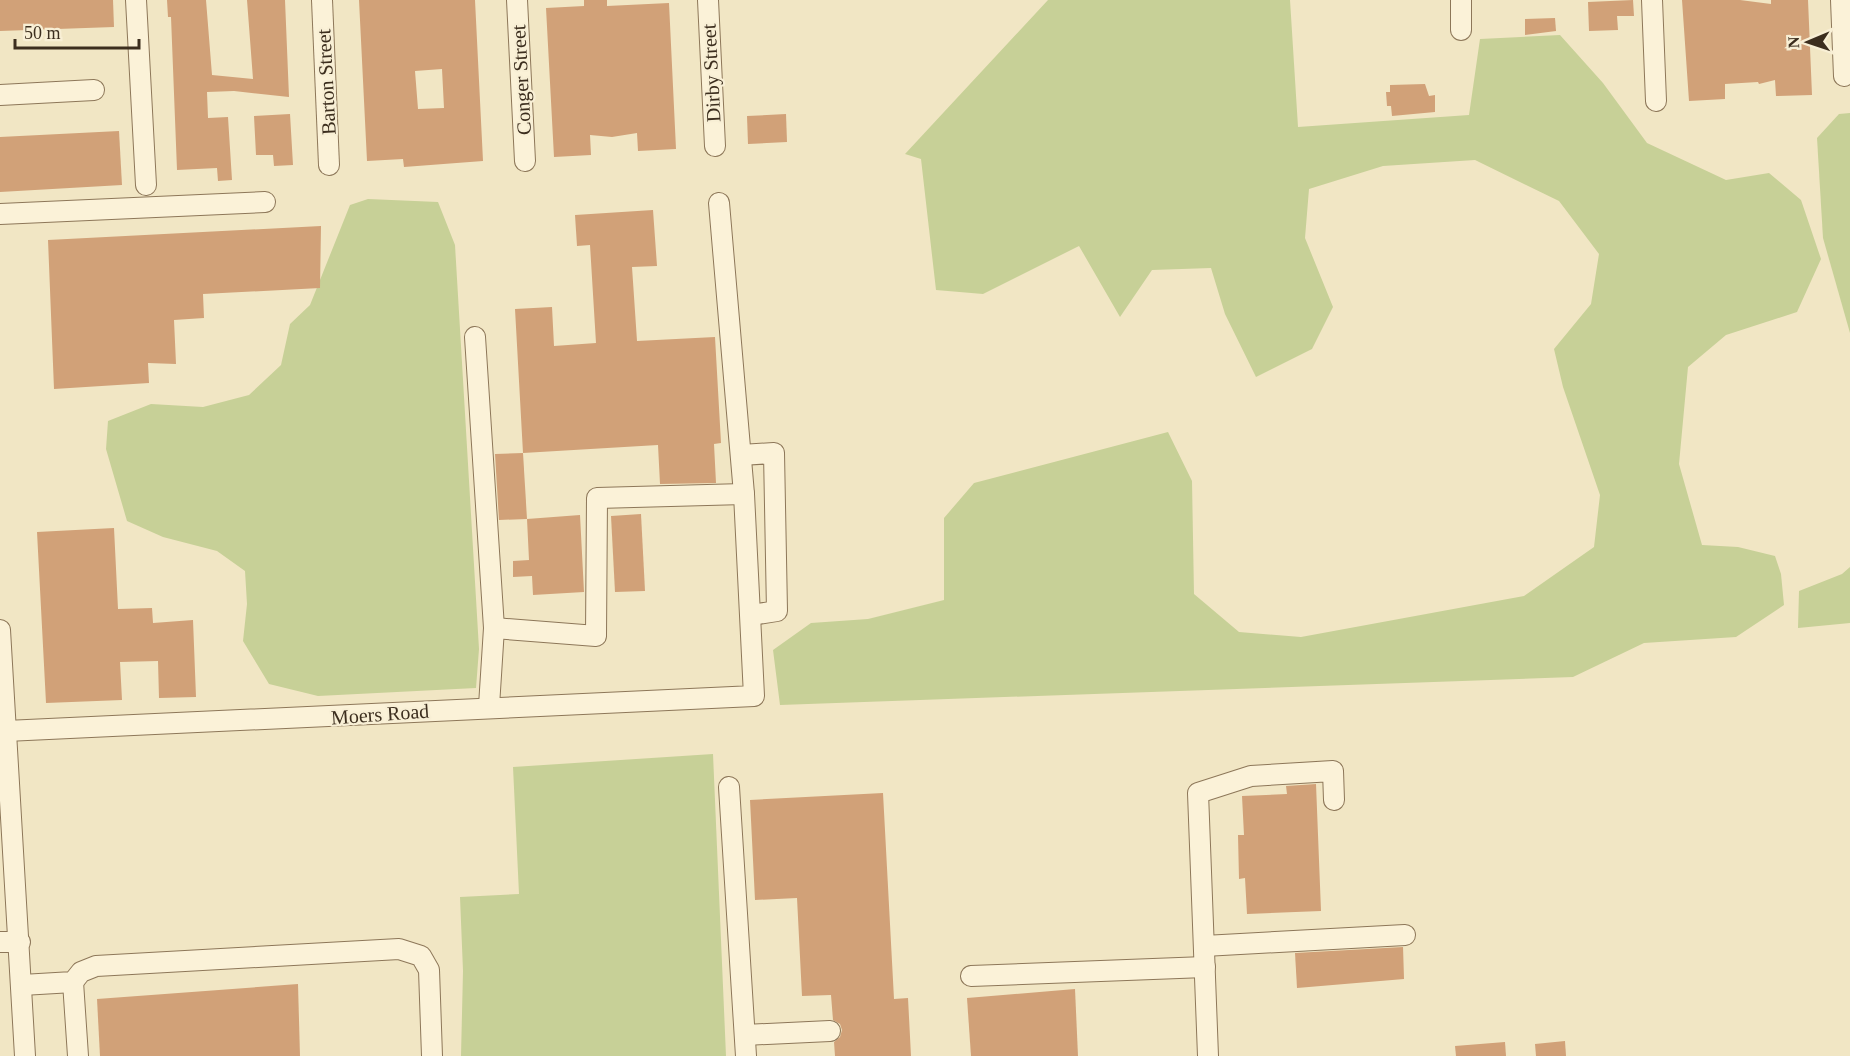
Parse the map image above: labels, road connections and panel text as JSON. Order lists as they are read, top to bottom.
{
  "streets": {
    "street": [
      "Dirby Street",
      "Conger Street",
      "Barton Street",
      "Moers Road"
    ]
  },
  "scale_bar": "50 m",
  "north": "left"
}
